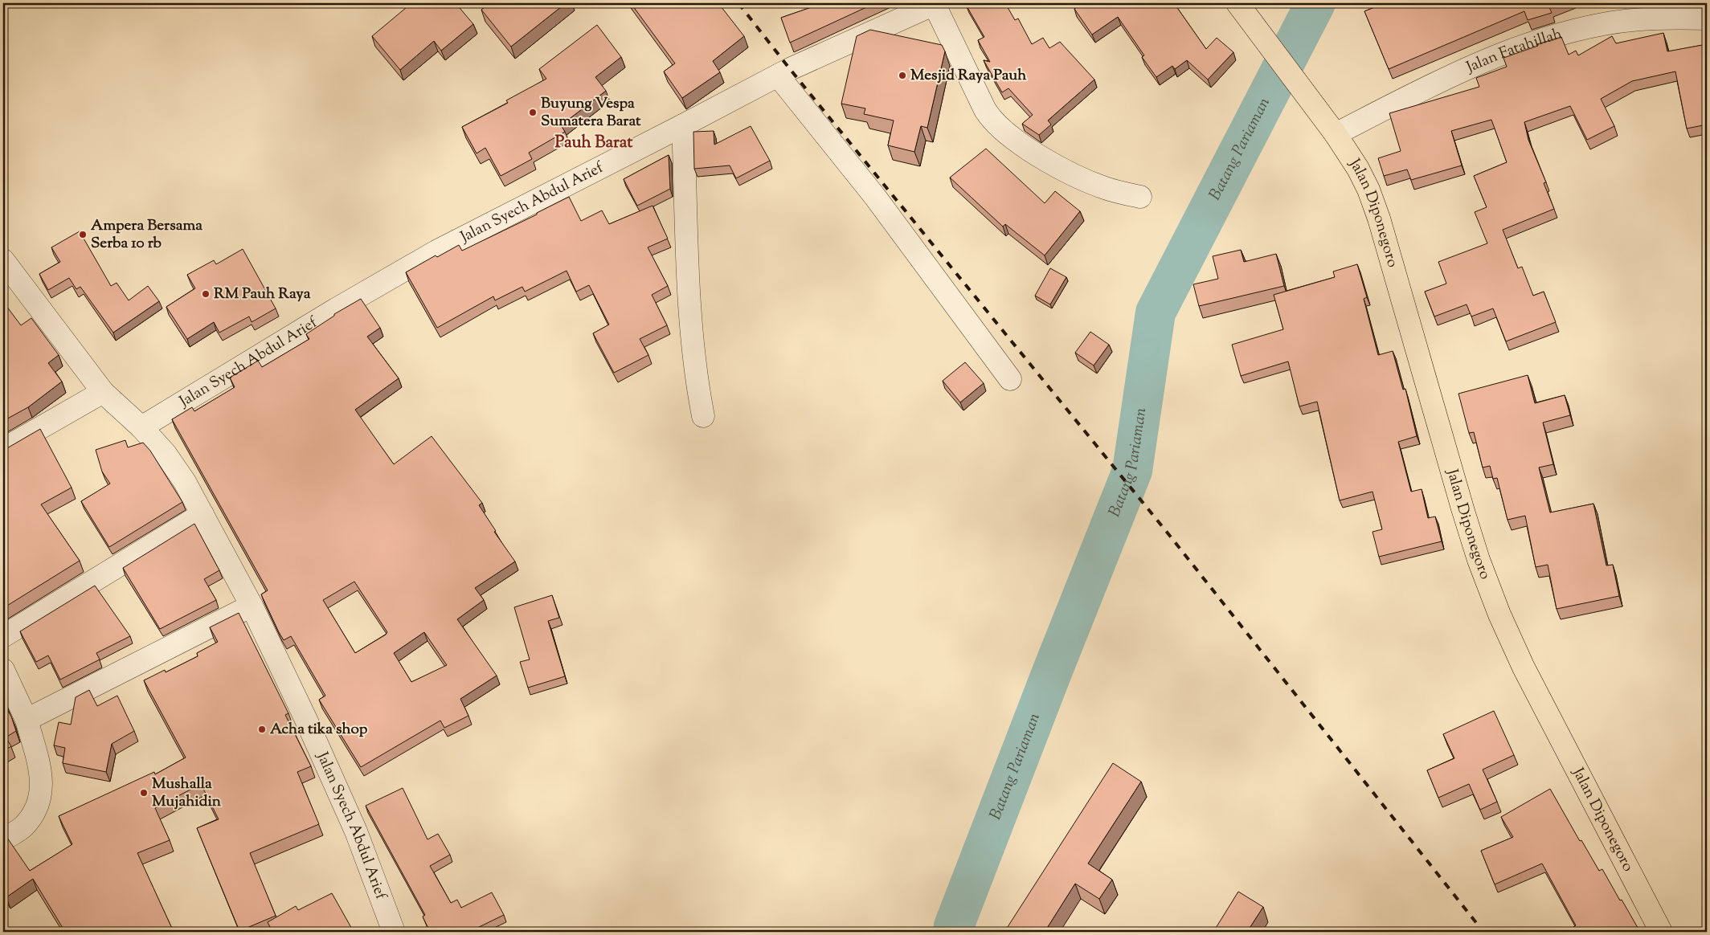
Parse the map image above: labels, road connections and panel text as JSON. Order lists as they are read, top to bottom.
{
  "streets": {
    "main road": ["Jalan Diponegoro"],
    "street": ["Jalan Fatahillah", "Jalan Syech Abdul Arief"]
  },
  "crossings": [
    ["Jalan Fatahillah", "Jalan Diponegoro"]
  ],
  "districts": ["Pauh Barat"],
  "water": ["Batang Pariaman"],
  "places": [
    "Mesjid Raya Pauh",
    "Buyung Vespa Sumatera Barat",
    "Ampera Bersama Serba 10 rb",
    "RM Pauh Raya",
    "Acha tika shop",
    "Mushalla Mujahidin"
  ]
}
